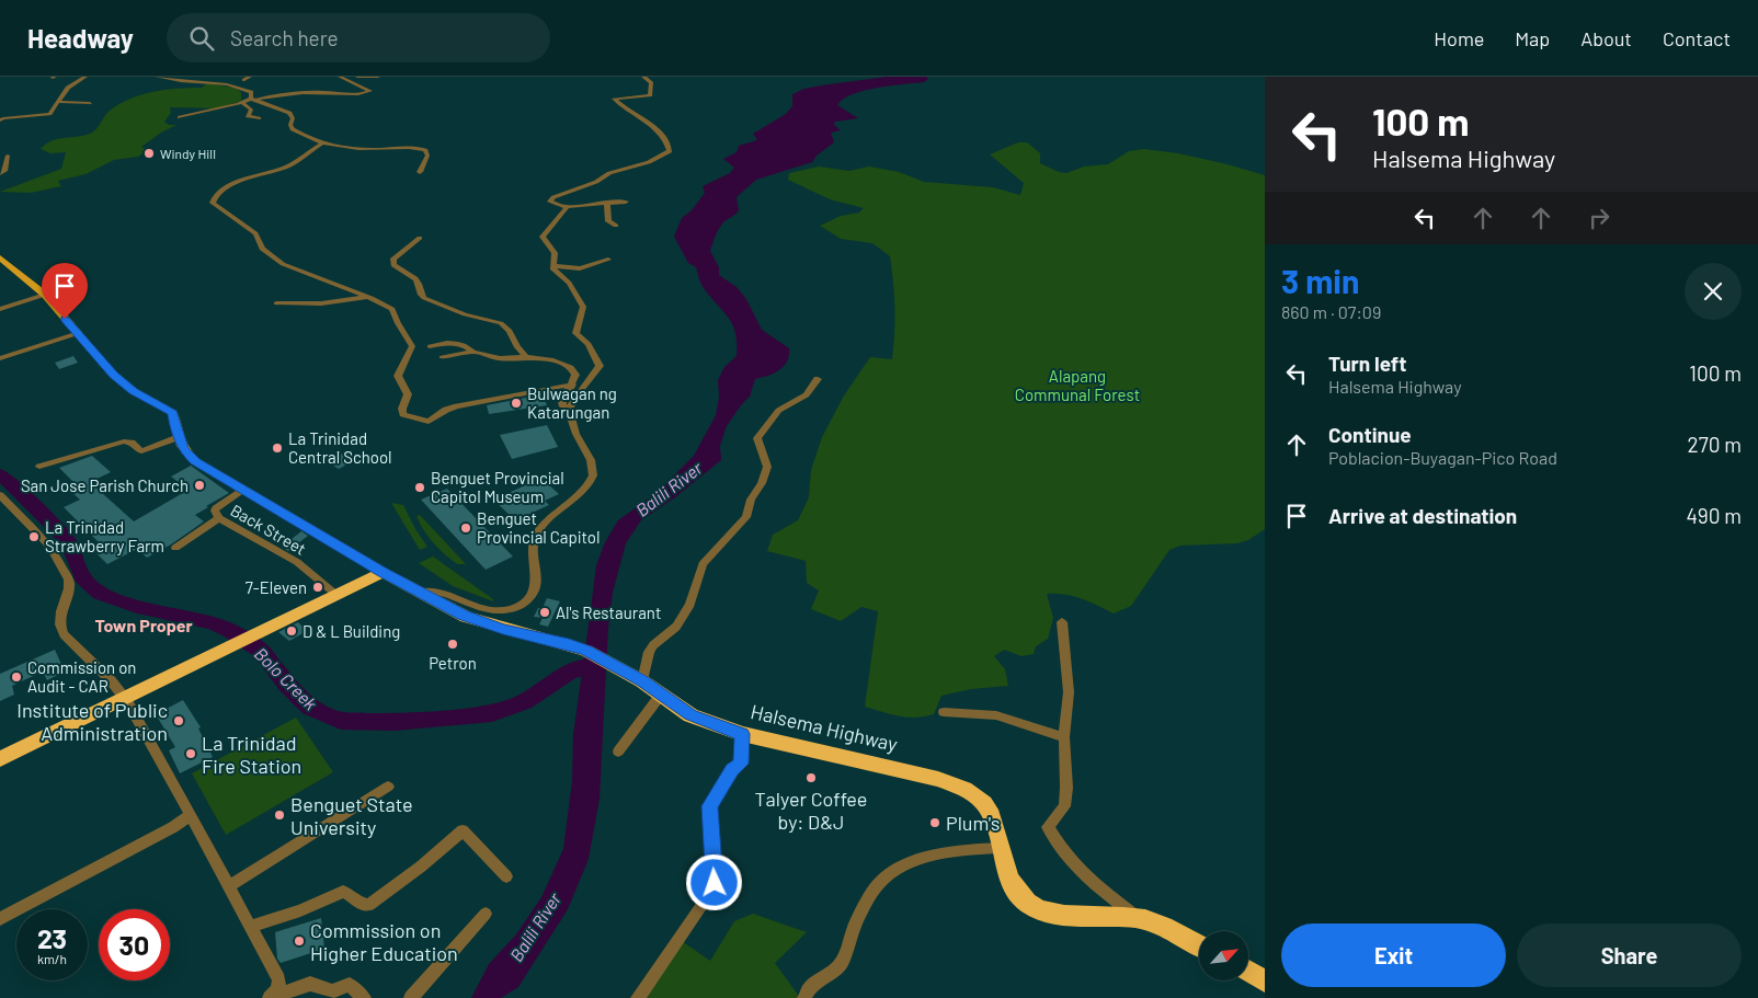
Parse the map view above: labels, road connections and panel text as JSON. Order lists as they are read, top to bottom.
{
  "streets": {
    "highway": ["Halsema Highway"],
    "street": ["Back Street"]
  },
  "districts": ["Town Proper"],
  "water": ["Balili River", "Bolo Creek"],
  "parks": ["Alapang Communal Forest"],
  "places": [
    "Windy Hill",
    "Bulwagan ng Katarungan",
    "La Trinidad Central School",
    "San Jose Parish Church",
    "Benguet Provincial Capitol Museum",
    "Benguet Provincial Capitol",
    "La Trinidad Strawberry Farm",
    "7-Eleven",
    "Al's Restaurant",
    "D & L Building",
    "Petron",
    "Commission on Audit - CAR",
    "Institute of Public Administration",
    "La Trinidad Fire Station",
    "Talyer Coffee by: D&J",
    "Benguet State University",
    "Plum's",
    "Commission on Higher Education"
  ],
  "north": "top right",
  "page": {
    "header": "Headway",
    "search": "Search here",
    "nav": [
      "Home",
      "Map",
      "About",
      "Contact"
    ],
    "turn": ["100 m", "Halsema Highway"],
    "heading": ["3 min", "860 m · 07:09"],
    "list": [
      {
        "name": "Turn left",
        "note": "Halsema Highway",
        "value": "100 m"
      },
      {
        "name": "Continue",
        "note": "Poblacion-Buyagan-Pico Road",
        "value": "270 m"
      },
      {
        "name": "Arrive at destination",
        "value": "490 m"
      }
    ],
    "speed": "23 km/h",
    "limit": "30",
    "buttons": ["Exit", "Share"]
  }
}
